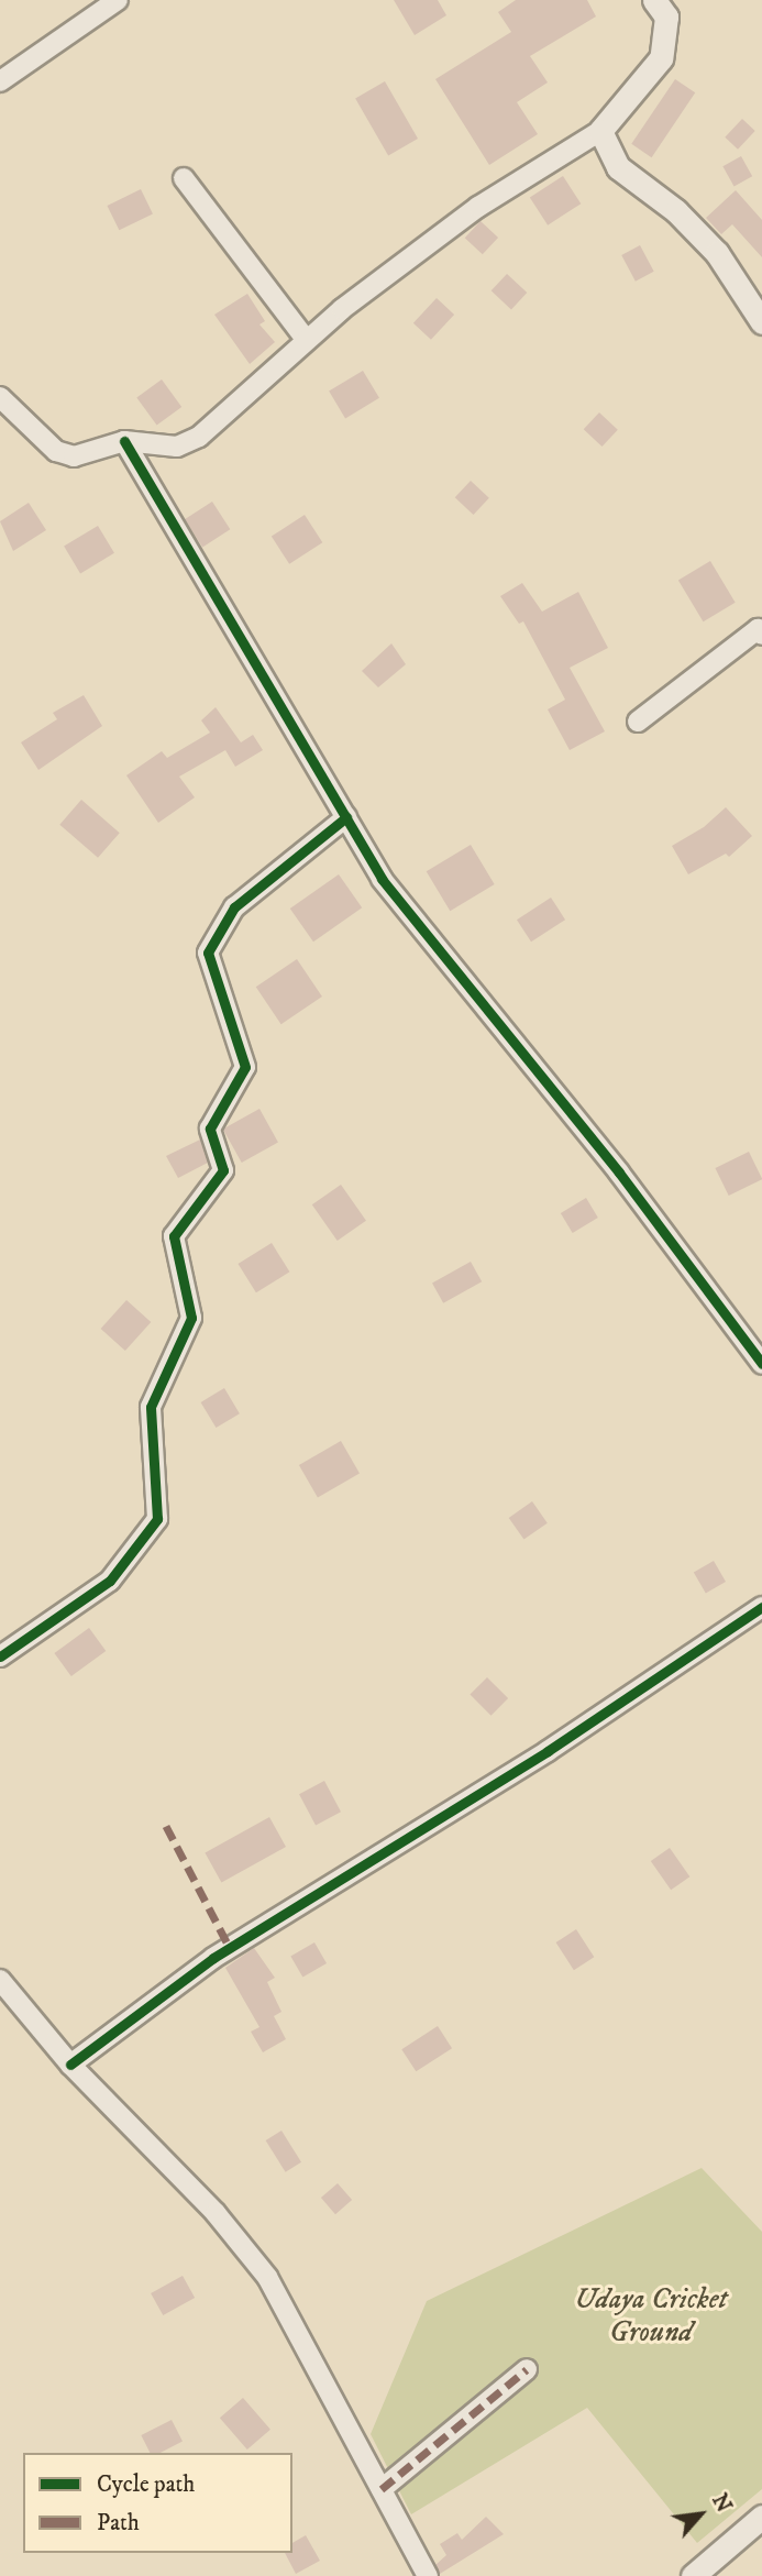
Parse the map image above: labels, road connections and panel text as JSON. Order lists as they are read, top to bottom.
{
  "parks": ["Udaya Cricket Ground"],
  "legend": ["Cycle path", "Path"],
  "north": "top right"
}
